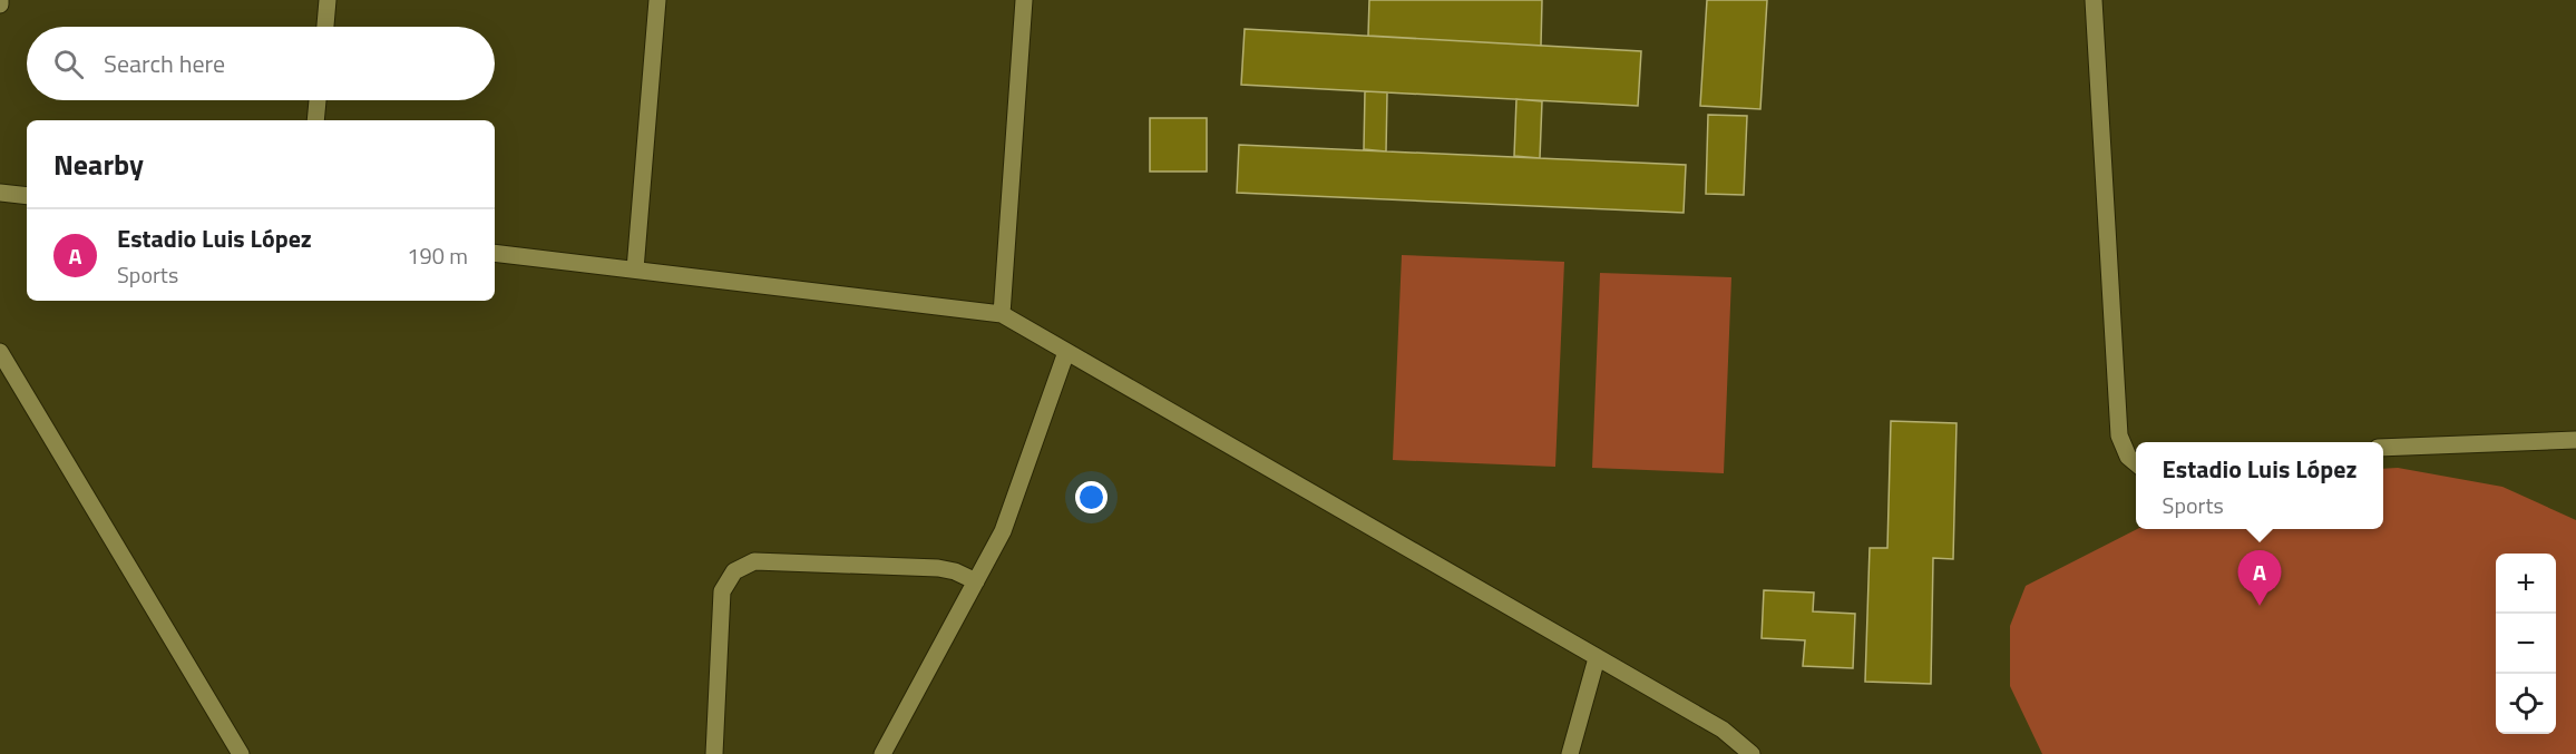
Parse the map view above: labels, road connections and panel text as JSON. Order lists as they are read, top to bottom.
{
  "page": {
    "search": "Search here",
    "heading": "Nearby",
    "list": [
      {
        "mark": "A",
        "name": "Estadio Luis López",
        "note": "Sports",
        "value": "190 m"
      }
    ],
    "popup": ["Estadio Luis López", "Sports"],
    "pins": "A",
    "map_buttons": ["+", "−"]
  }
}
